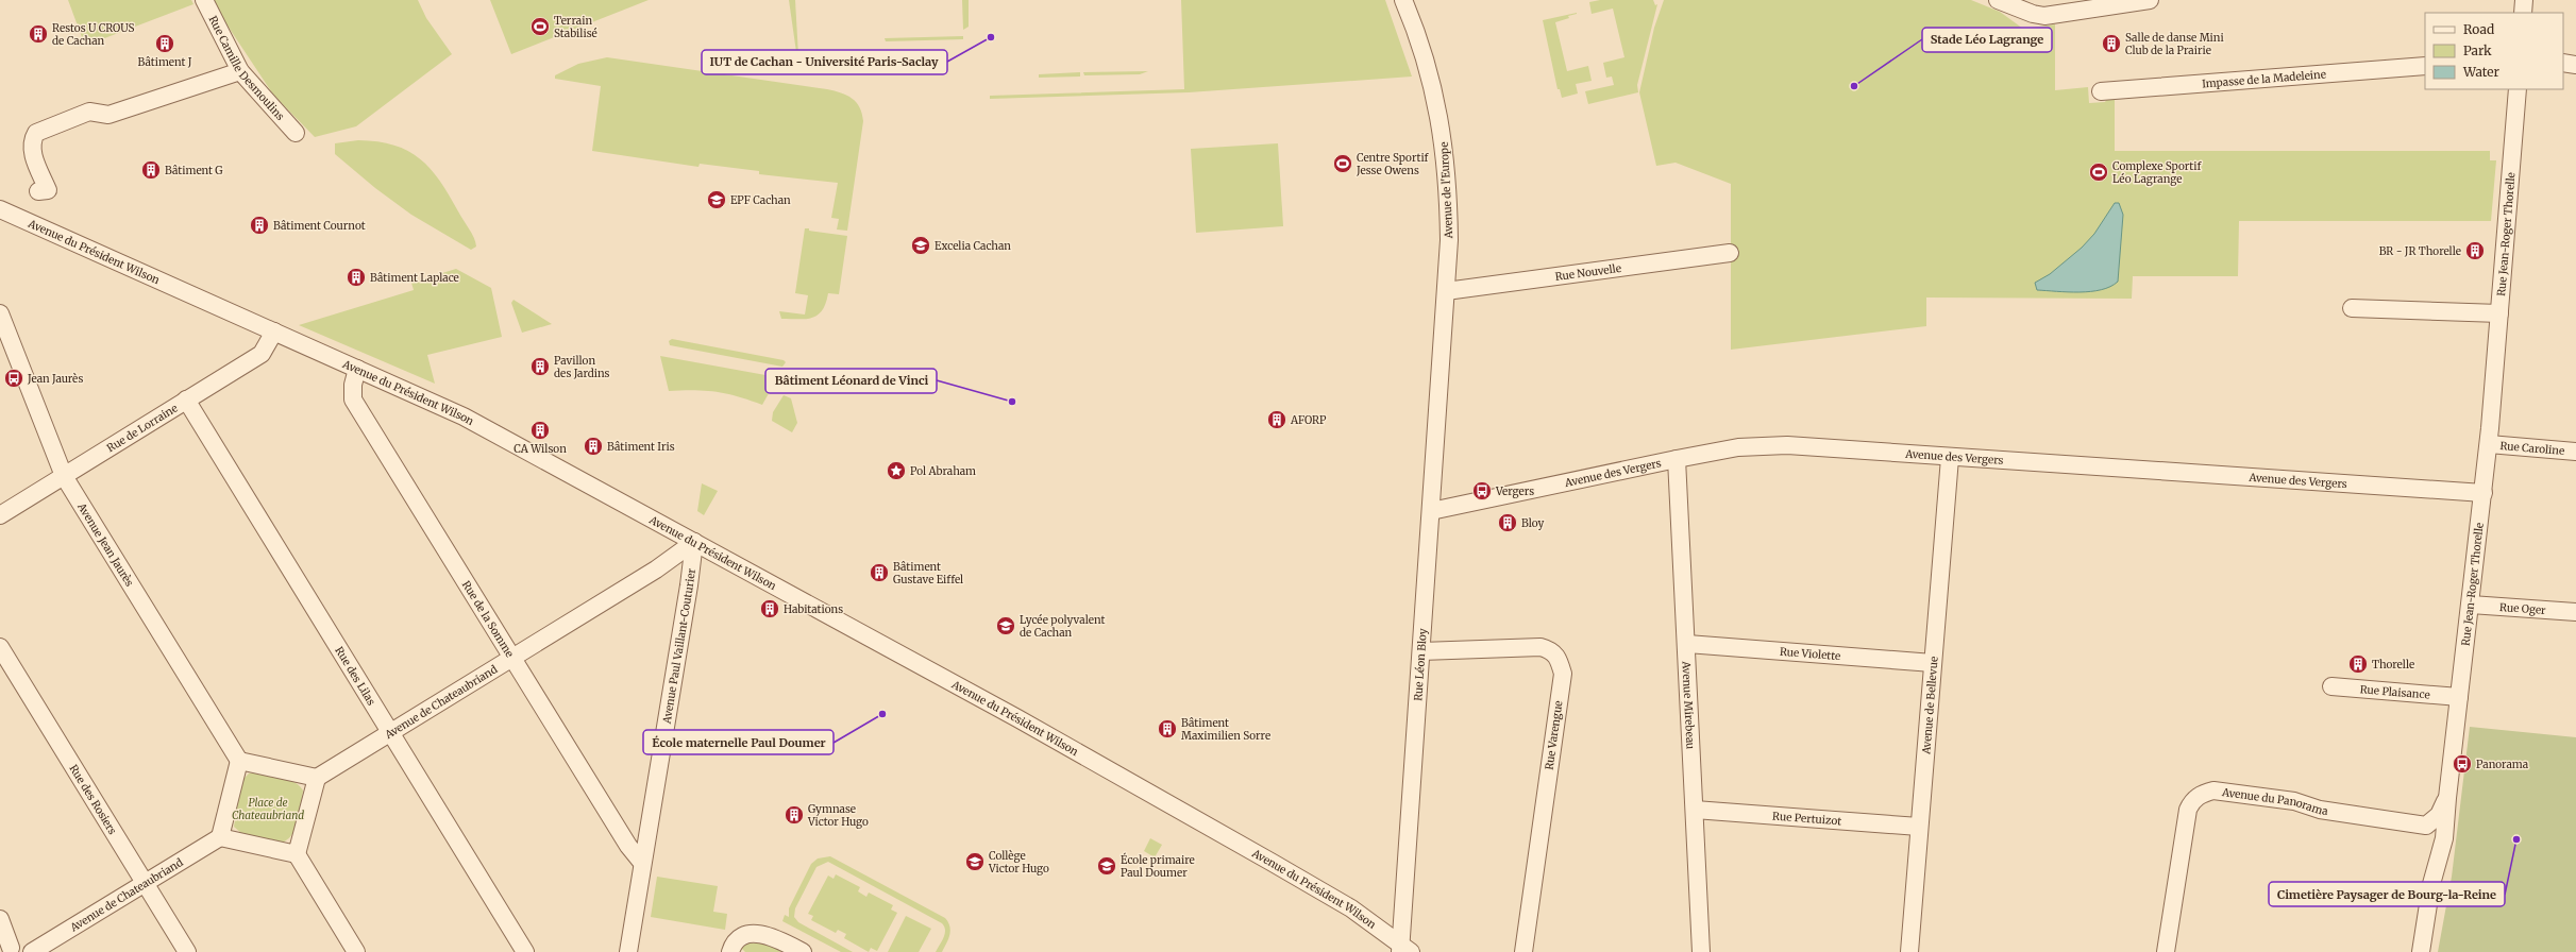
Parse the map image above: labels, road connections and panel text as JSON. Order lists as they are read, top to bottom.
{
  "streets": {
    "street": [
      "Rue Camille Desmoulins",
      "Impasse de la Madeleine",
      "Avenue de l'Europe",
      "Rue Jean-Roger Thorelle",
      "Avenue du Président Wilson",
      "Rue Nouvelle",
      "Rue de Lorraine",
      "Rue Caroline",
      "Avenue des Vergers",
      "Avenue Jean Jaurès",
      "Rue Oger",
      "Rue de la Somme",
      "Avenue Paul Vaillant-Couturier",
      "Rue Violette",
      "Rue Léon Bloy",
      "Rue des Lilas",
      "Rue Plaisance",
      "Avenue de Chateaubriand",
      "Avenue de Bellevue",
      "Avenue Mirebeau",
      "Rue Varengue",
      "Rue des Rosiers",
      "Avenue du Panorama",
      "Rue Pertuizot"
    ]
  },
  "crossings": [
    ["Avenue de l'Europe", "Rue Nouvelle"],
    ["Avenue de l'Europe", "Rue Léon Bloy"],
    ["Rue Jean-Roger Thorelle", "Rue Caroline"],
    ["Rue Jean-Roger Thorelle", "Avenue des Vergers"],
    ["Rue Jean-Roger Thorelle", "Rue Oger"],
    ["Rue Jean-Roger Thorelle", "Rue Plaisance"],
    ["Rue Jean-Roger Thorelle", "Avenue du Panorama"],
    ["Avenue du Président Wilson", "Rue de Lorraine"],
    ["Avenue du Président Wilson", "Rue de la Somme"],
    ["Avenue du Président Wilson", "Avenue Paul Vaillant-Couturier"],
    ["Avenue du Président Wilson", "Rue Léon Bloy"],
    ["Avenue du Président Wilson", "Avenue de Chateaubriand"],
    ["Rue de Lorraine", "Avenue Jean Jaurès"],
    ["Rue de Lorraine", "Rue des Lilas"],
    ["Avenue des Vergers", "Rue Léon Bloy"],
    ["Avenue des Vergers", "Avenue de Bellevue"],
    ["Avenue des Vergers", "Avenue Mirebeau"],
    ["Rue de la Somme", "Avenue Paul Vaillant-Couturier"],
    ["Rue de la Somme", "Avenue de Chateaubriand"],
    ["Avenue Paul Vaillant-Couturier", "Avenue de Chateaubriand"],
    ["Rue Violette", "Avenue de Bellevue"],
    ["Rue Violette", "Avenue Mirebeau"],
    ["Rue Léon Bloy", "Rue Varengue"],
    ["Rue des Lilas", "Avenue de Chateaubriand"],
    ["Avenue de Chateaubriand", "Rue des Rosiers"],
    ["Avenue de Bellevue", "Rue Pertuizot"],
    ["Avenue Mirebeau", "Rue Pertuizot"]
  ],
  "parks": ["Place de Chateaubriand"],
  "places": {
    "sports": ["Terrain Stabilisé", "Centre Sportif Jesse Owens", "Complexe Sportif Léo Lagrange"],
    "building": [
      "Restos U CROUS de Cachan",
      "Bâtiment J",
      "Salle de danse Mini Club de la Prairie",
      "Bâtiment G",
      "Bâtiment Cournot",
      "BR - JR Thorelle",
      "Bâtiment Laplace",
      "Pavillon des Jardins",
      "AFORP",
      "CA Wilson",
      "Bâtiment Iris",
      "Bloy",
      "Bâtiment Gustave Eiffel",
      "Habitations",
      "Thorelle",
      "Bâtiment Maximilien Sorre",
      "Gymnase Victor Hugo"
    ],
    "other": [
      "IUT de Cachan - Université Paris-Saclay",
      "Stade Léo Lagrange",
      "Bâtiment Léonard de Vinci",
      "École maternelle Paul Doumer",
      "Cimetière Paysager de Bourg-la-Reine"
    ],
    "school or university": [
      "EPF Cachan",
      "Excelia Cachan",
      "Lycée polyvalent de Cachan",
      "Collège Victor Hugo",
      "École primaire Paul Doumer"
    ],
    "bus stop": ["Jean Jaurès", "Vergers", "Panorama"],
    "place": ["Pol Abraham"]
  },
  "legend": ["Road", "Park", "Water"]
}
